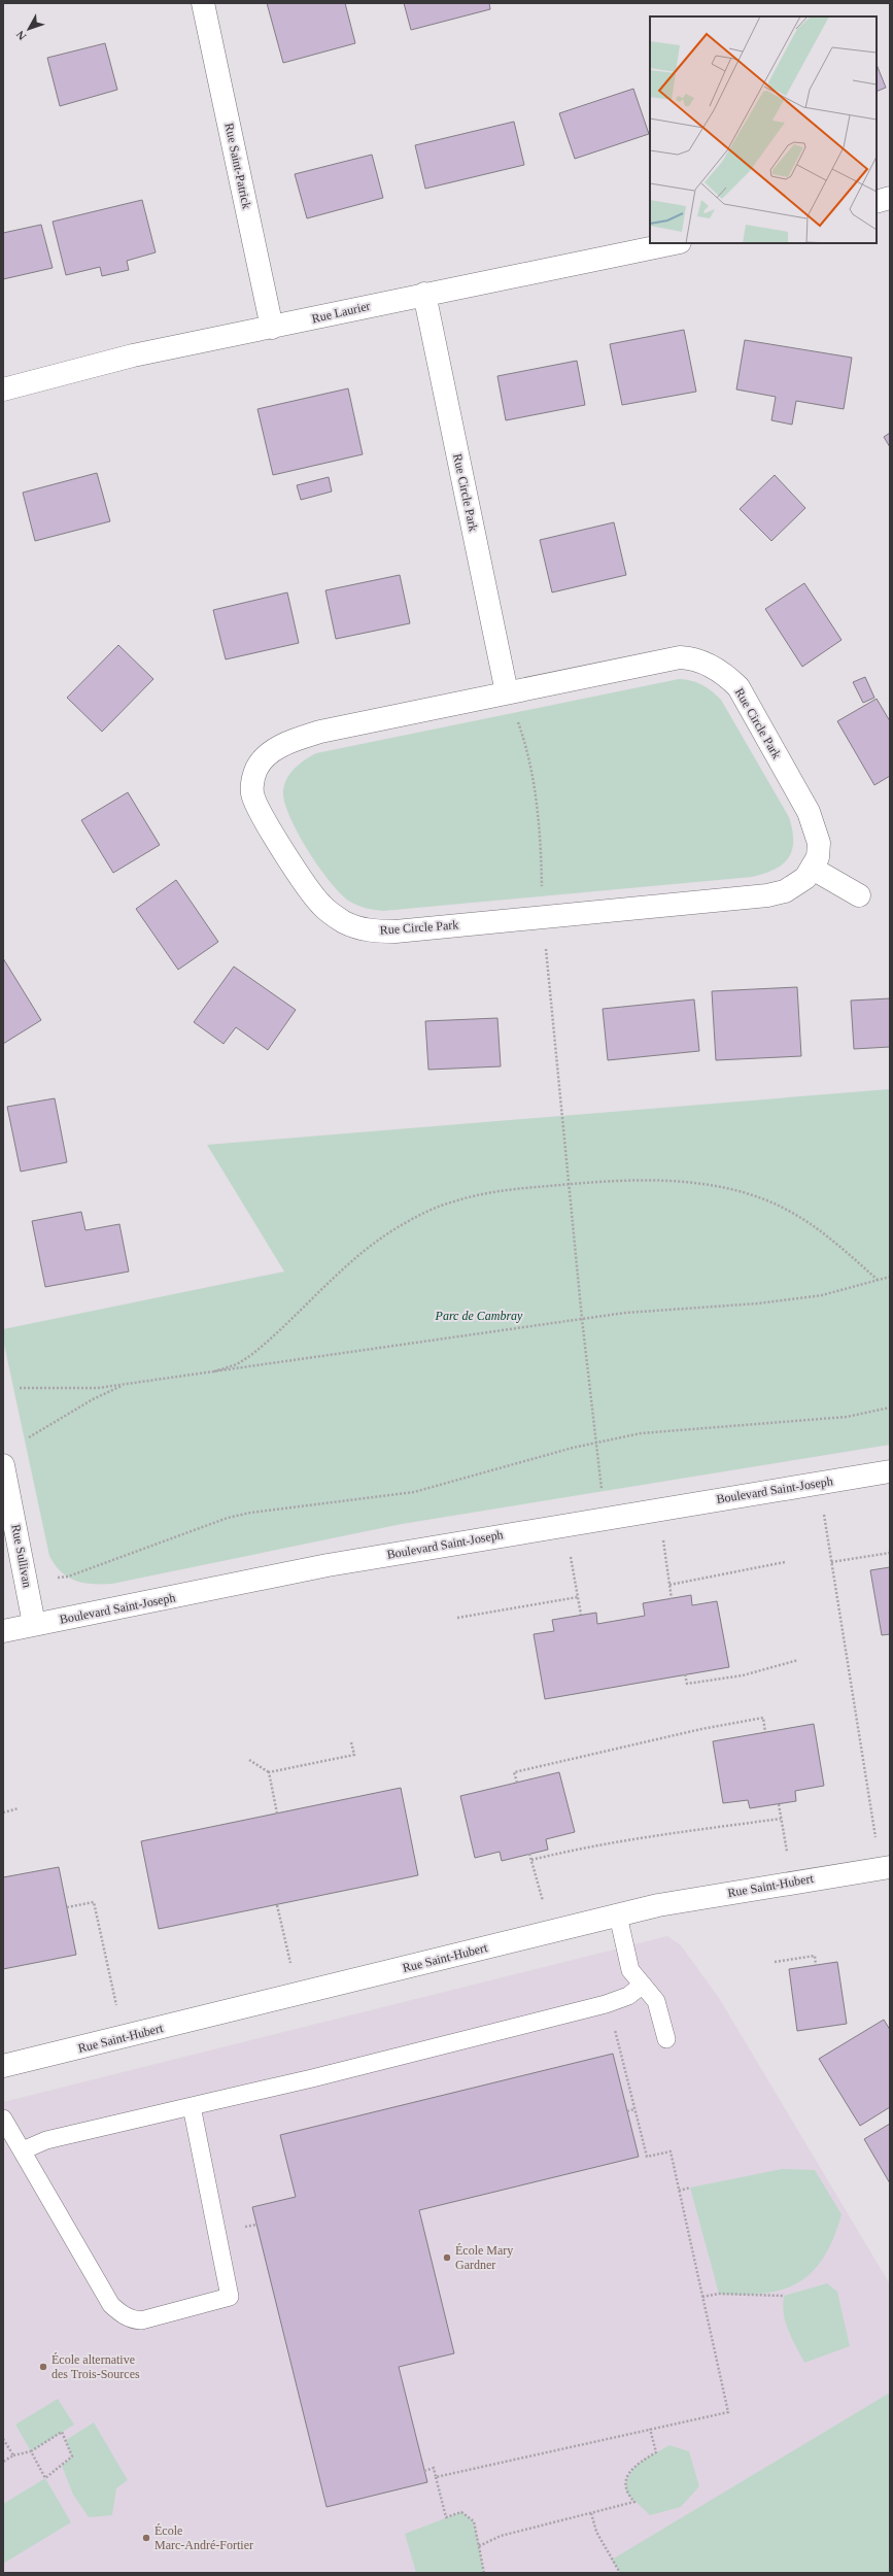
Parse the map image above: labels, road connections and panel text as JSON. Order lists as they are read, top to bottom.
{
  "streets": {
    "street": [
      "Rue Saint-Patrick",
      "Rue Laurier",
      "Rue Circle Park",
      "Boulevard Saint-Joseph",
      "Rue Sullivan",
      "Rue Saint-Hubert"
    ]
  },
  "crossings": [
    ["Rue Saint-Patrick", "Rue Laurier"],
    ["Rue Laurier", "Rue Circle Park"],
    ["Boulevard Saint-Joseph", "Rue Sullivan"]
  ],
  "parks": ["Parc de Cambray"],
  "places": ["École Mary Gardner", "École alternative des Trois-Sources", "École Marc-André-Fortier"],
  "north": "bottom left"
}
